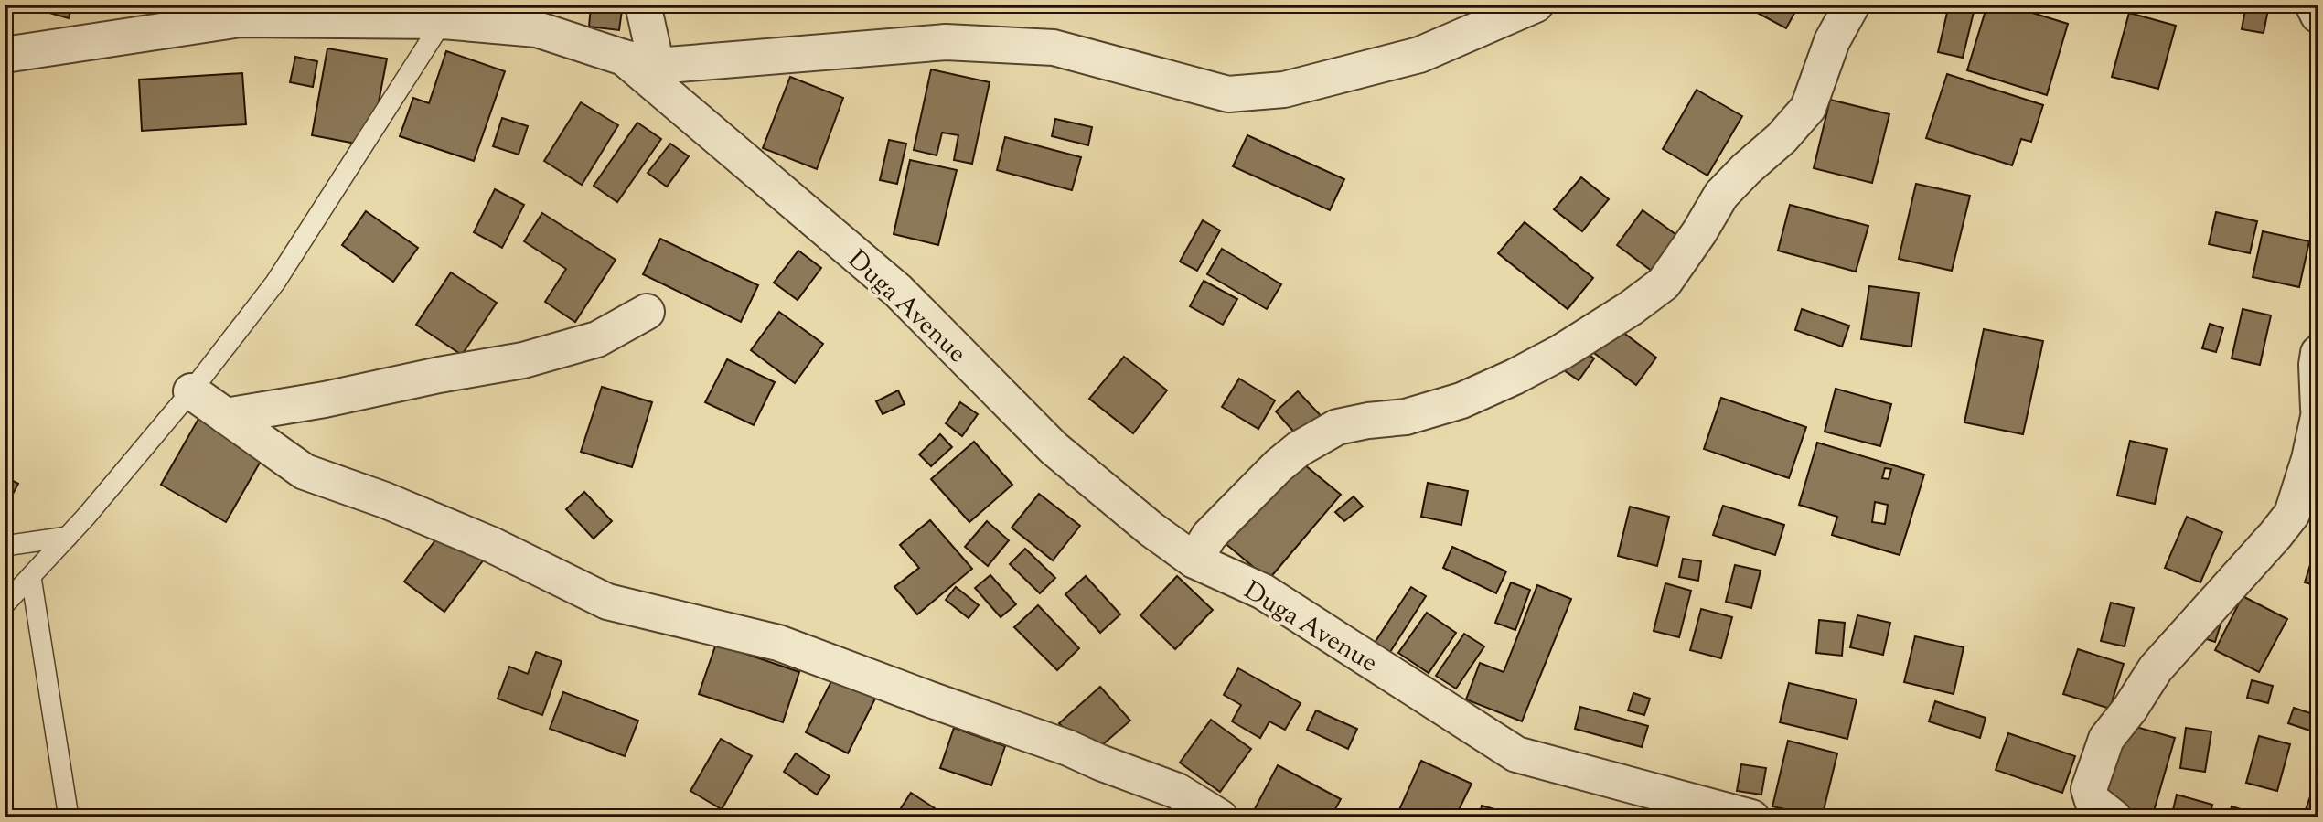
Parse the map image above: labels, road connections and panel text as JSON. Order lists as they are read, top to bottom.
{
  "streets": {
    "street": ["Duga Avenue"]
  }
}
